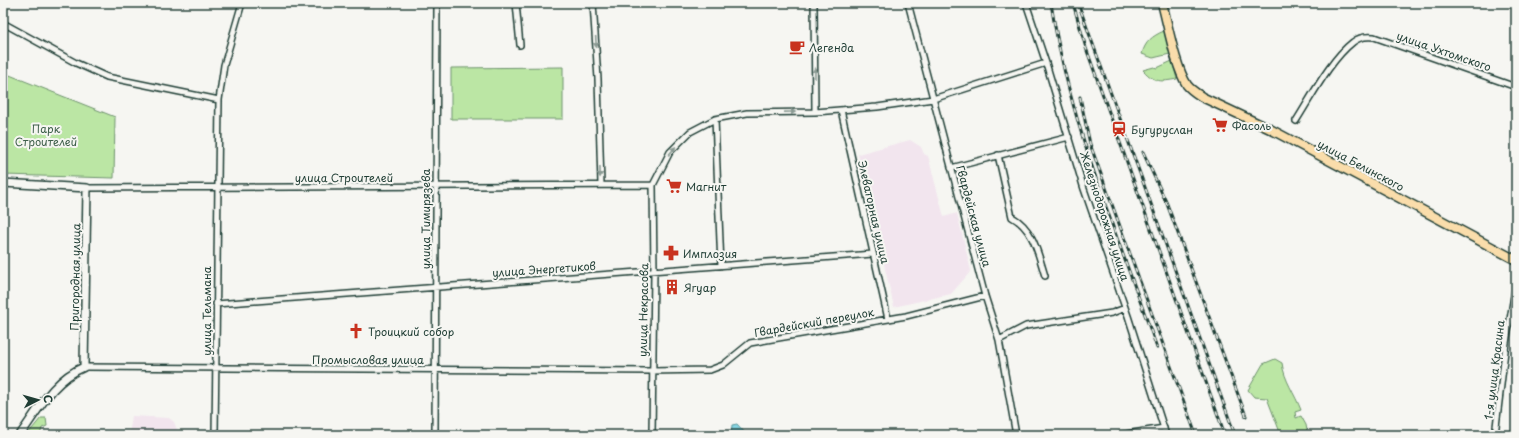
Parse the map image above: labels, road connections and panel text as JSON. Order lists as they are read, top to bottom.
{
  "streets": {
    "main road": ["улица Белинского", "Пригородная улица"],
    "street": [
      "улица Ухтомского",
      "улица Строителей",
      "Элеваторная улица",
      "Гвардейская улица",
      "Железнодорожная улица",
      "улица Тимирязева",
      "улица Энергетиков",
      "улица Некрасова",
      "улица Тельмана",
      "Гвардейский переулок",
      "Промысловая улица",
      "1-я улица Красина"
    ]
  },
  "crossings": [
    ["улица Строителей", "улица Тимирязева"],
    ["улица Строителей", "Пригородная улица"],
    ["улица Строителей", "улица Некрасова"],
    ["улица Строителей", "улица Тельмана"],
    ["Элеваторная улица", "улица Энергетиков"],
    ["Элеваторная улица", "Гвардейский переулок"],
    ["Гвардейская улица", "Гвардейский переулок"],
    ["улица Тимирязева", "улица Энергетиков"],
    ["улица Тимирязева", "Промысловая улица"],
    ["улица Энергетиков", "улица Некрасова"],
    ["улица Энергетиков", "улица Тельмана"],
    ["Пригородная улица", "Промысловая улица"],
    ["улица Некрасова", "Гвардейский переулок"],
    ["улица Некрасова", "Промысловая улица"],
    ["улица Тельмана", "Промысловая улица"],
    ["Гвардейский переулок", "Промысловая улица"]
  ],
  "parks": ["Парк Строителей"],
  "places": {
    "cafe": ["Легенда"],
    "supermarket": ["Фасоль", "Магнит"],
    "station": ["Бугуруслан"],
    "pharmacy": ["Имплозия"],
    "building": ["Ягуар"],
    "church": ["Троицкий собор"]
  },
  "north": "right"
}
